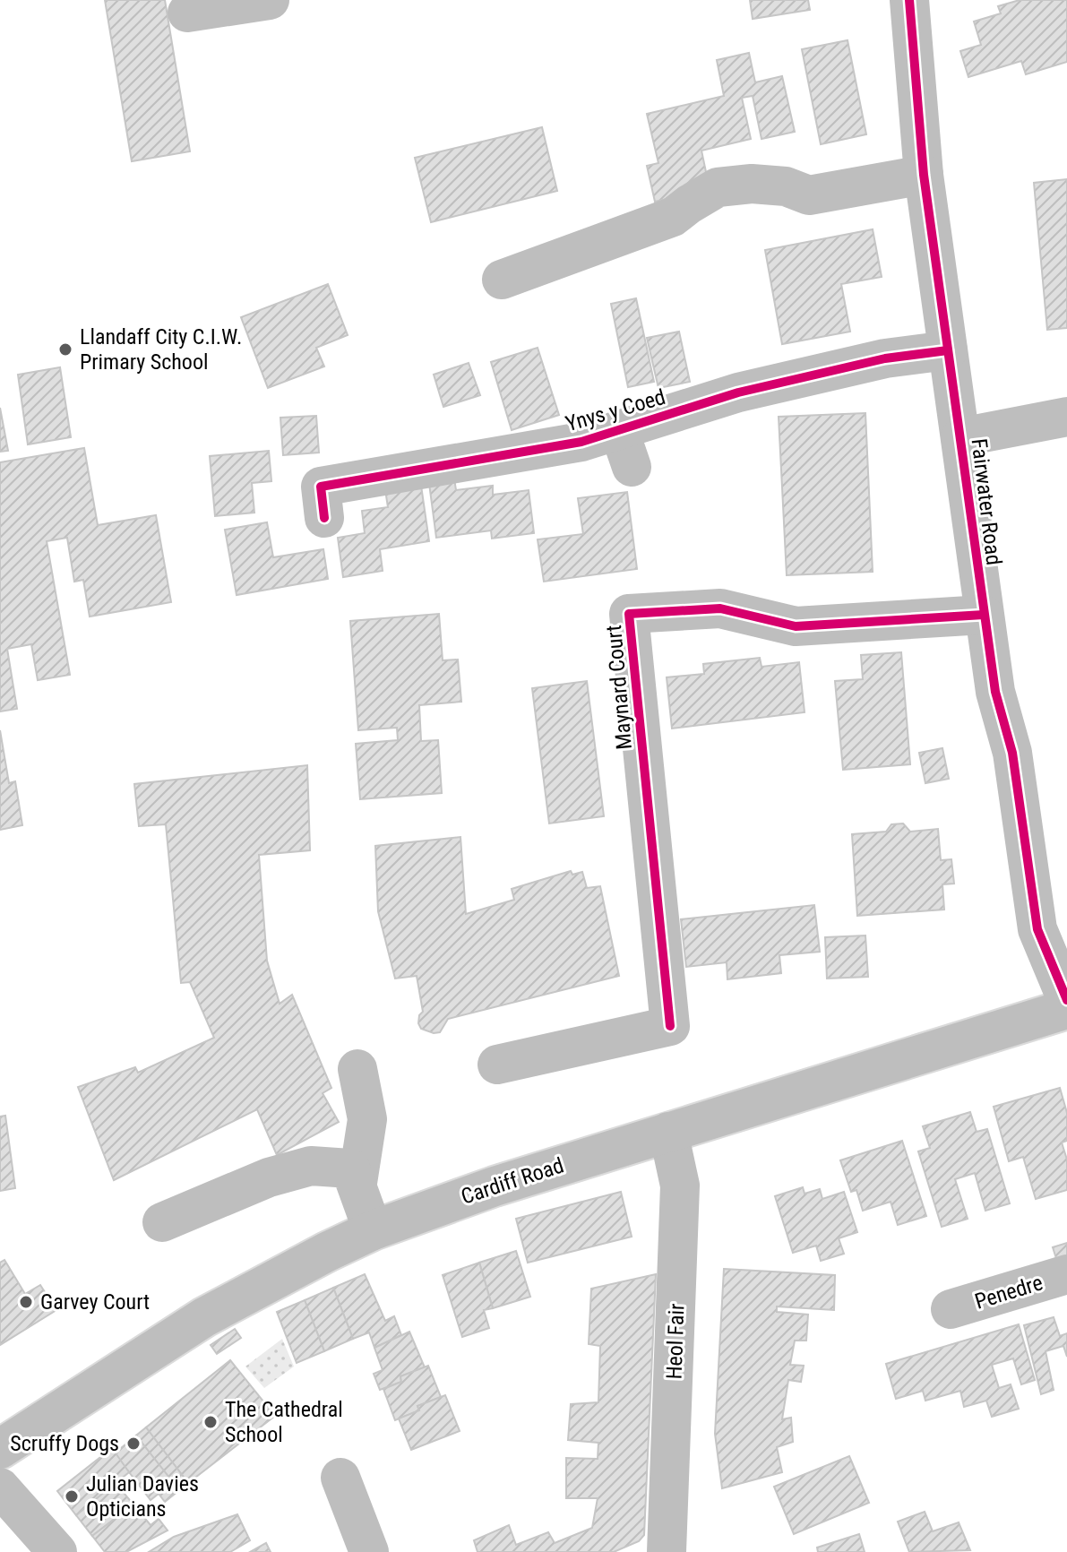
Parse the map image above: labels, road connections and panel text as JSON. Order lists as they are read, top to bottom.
{
  "streets": {
    "street": [
      "Ynys y Coed",
      "Fairwater Road",
      "Maynard Court",
      "Cardiff Road",
      "Penedre",
      "Heol Fair"
    ]
  },
  "crossings": [
    ["Ynys y Coed", "Fairwater Road"],
    ["Fairwater Road", "Maynard Court"],
    ["Cardiff Road", "Heol Fair"]
  ],
  "places": [
    "Llandaff City C.I.W. Primary School",
    "Garvey Court",
    "The Cathedral School",
    "Scruffy Dogs",
    "Julian Davies Opticians"
  ]
}
